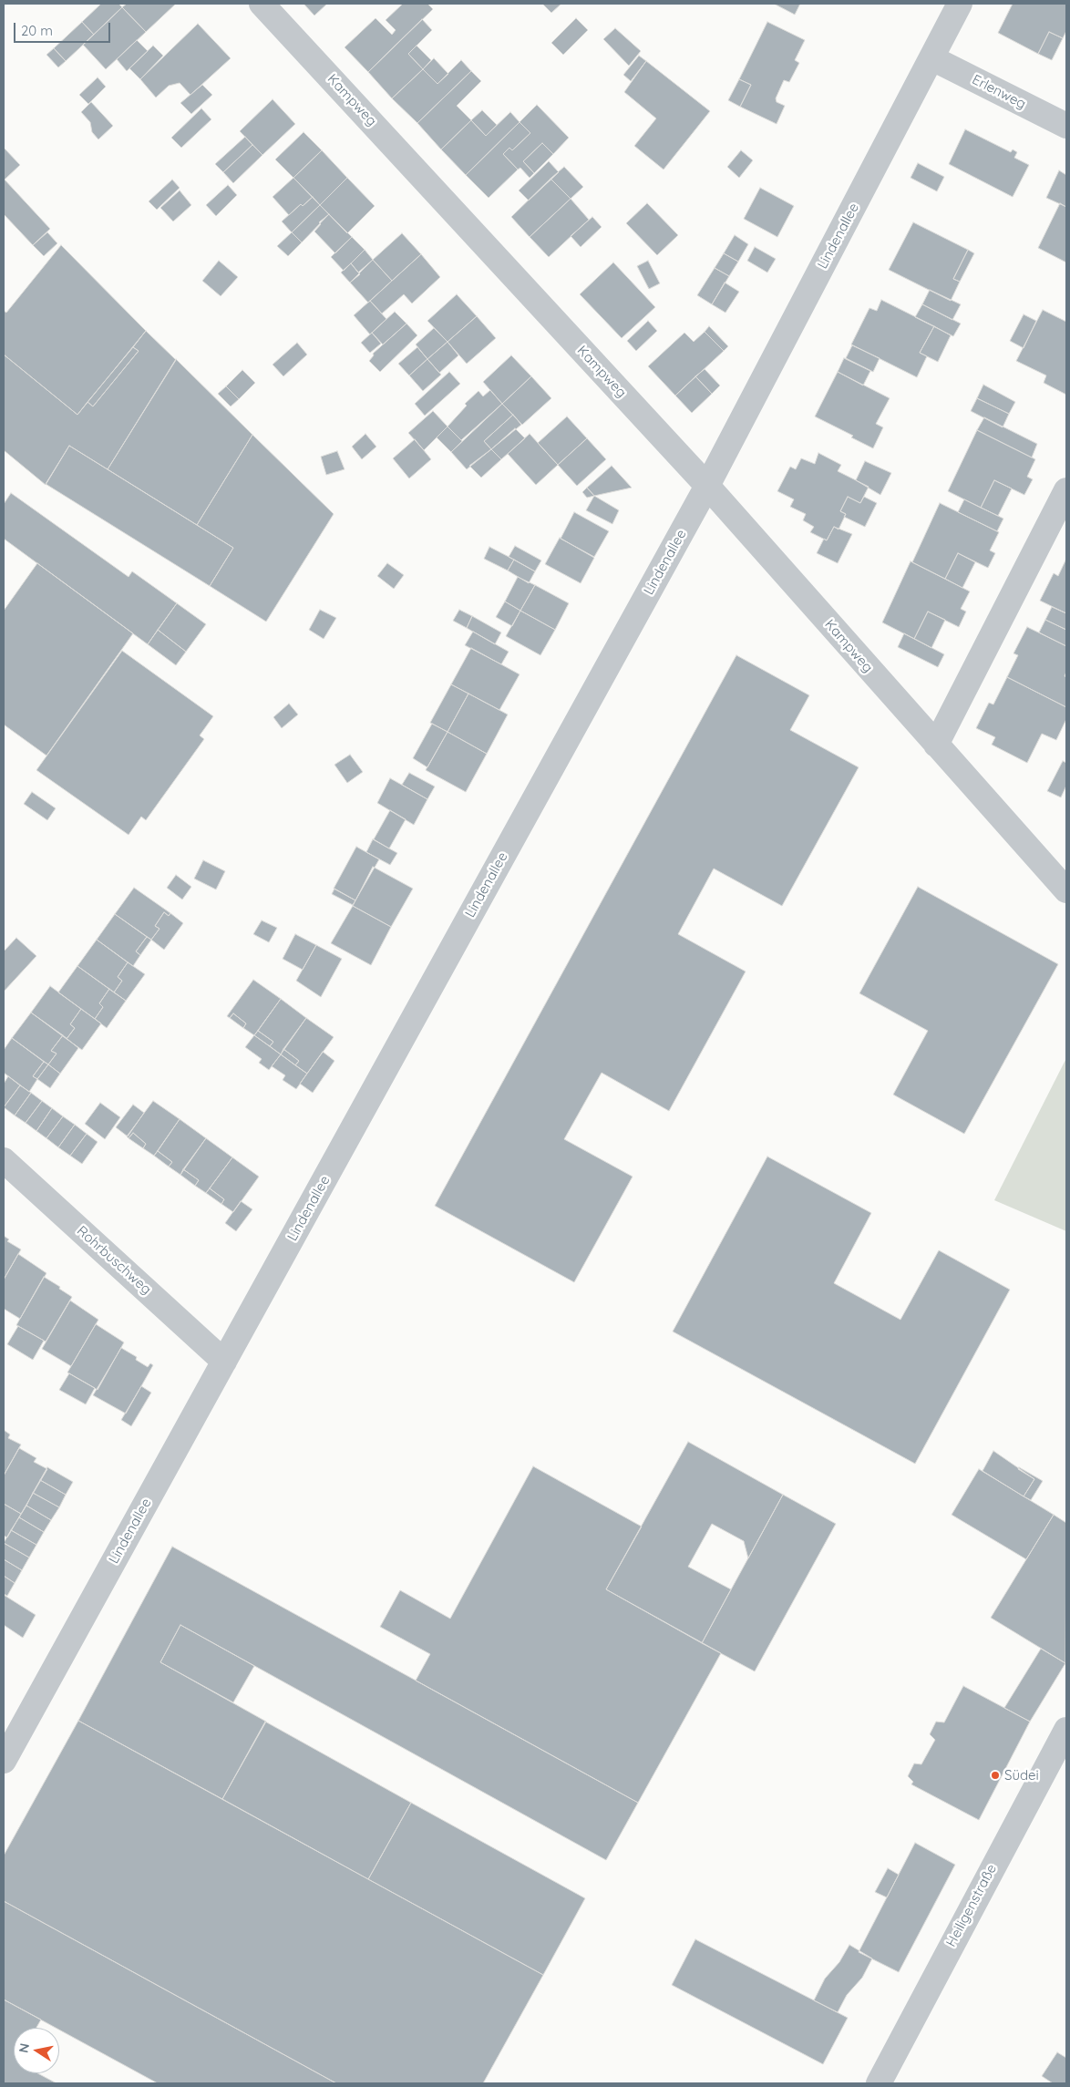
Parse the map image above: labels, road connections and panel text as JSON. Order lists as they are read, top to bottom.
{
  "streets": {
    "street": [
      "Erlenweg",
      "Kampweg",
      "Lindenallee",
      "Rohrbuschweg",
      "Heiligenstraße"
    ]
  },
  "crossings": [
    ["Erlenweg", "Lindenallee"],
    ["Kampweg", "Lindenallee"],
    ["Lindenallee", "Rohrbuschweg"]
  ],
  "places": ["Südei"],
  "scale_bar": "20 m",
  "north": "left"
}
